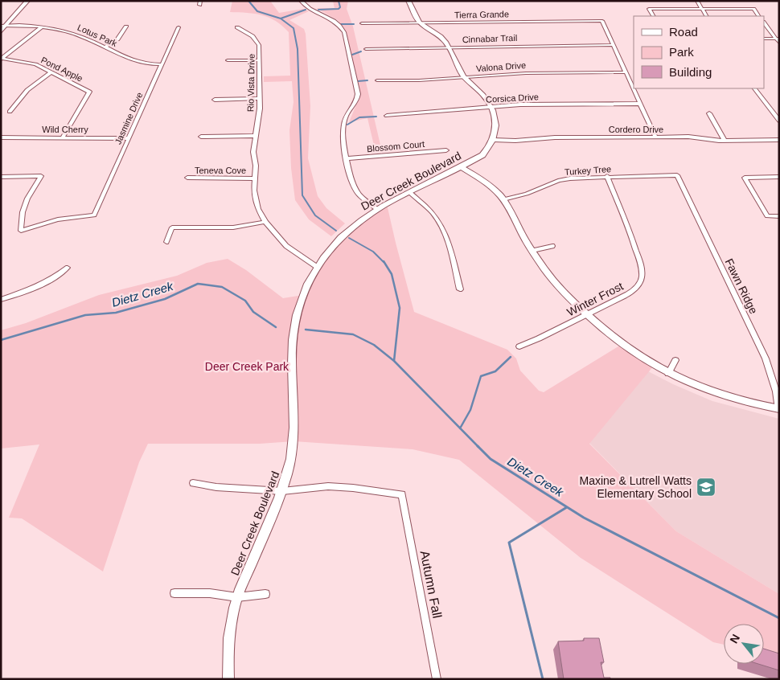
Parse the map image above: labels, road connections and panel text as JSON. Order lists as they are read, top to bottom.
{
  "streets": {
    "street": [
      "Tierra Grande",
      "Lotus Park",
      "Cinnabar Trail",
      "Valona Drive",
      "Pond Apple",
      "Rio Vista Drive",
      "Corsica Drive",
      "Jasmine Drive",
      "Wild Cherry",
      "Cordero Drive",
      "Blossom Court",
      "Teneva Cove",
      "Turkey Tree",
      "Deer Creek Boulevard",
      "Fawn Ridge",
      "Winter Frost",
      "Autumn Fall"
    ]
  },
  "crossings": [
    ["Tierra Grande", "Cinnabar Trail"],
    ["Lotus Park", "Jasmine Drive"],
    ["Pond Apple", "Wild Cherry"],
    ["Rio Vista Drive", "Teneva Cove"],
    ["Rio Vista Drive", "Deer Creek Boulevard"],
    ["Jasmine Drive", "Wild Cherry"],
    ["Cordero Drive", "Deer Creek Boulevard"],
    ["Turkey Tree", "Fawn Ridge"],
    ["Turkey Tree", "Winter Frost"],
    ["Deer Creek Boulevard", "Autumn Fall"]
  ],
  "water": ["Dietz Creek"],
  "parks": ["Deer Creek Park"],
  "places": {
    "school or university": ["Maxine & Lutrell Watts Elementary School"]
  },
  "legend": ["Road", "Park", "Building"],
  "north": "top left"
}
